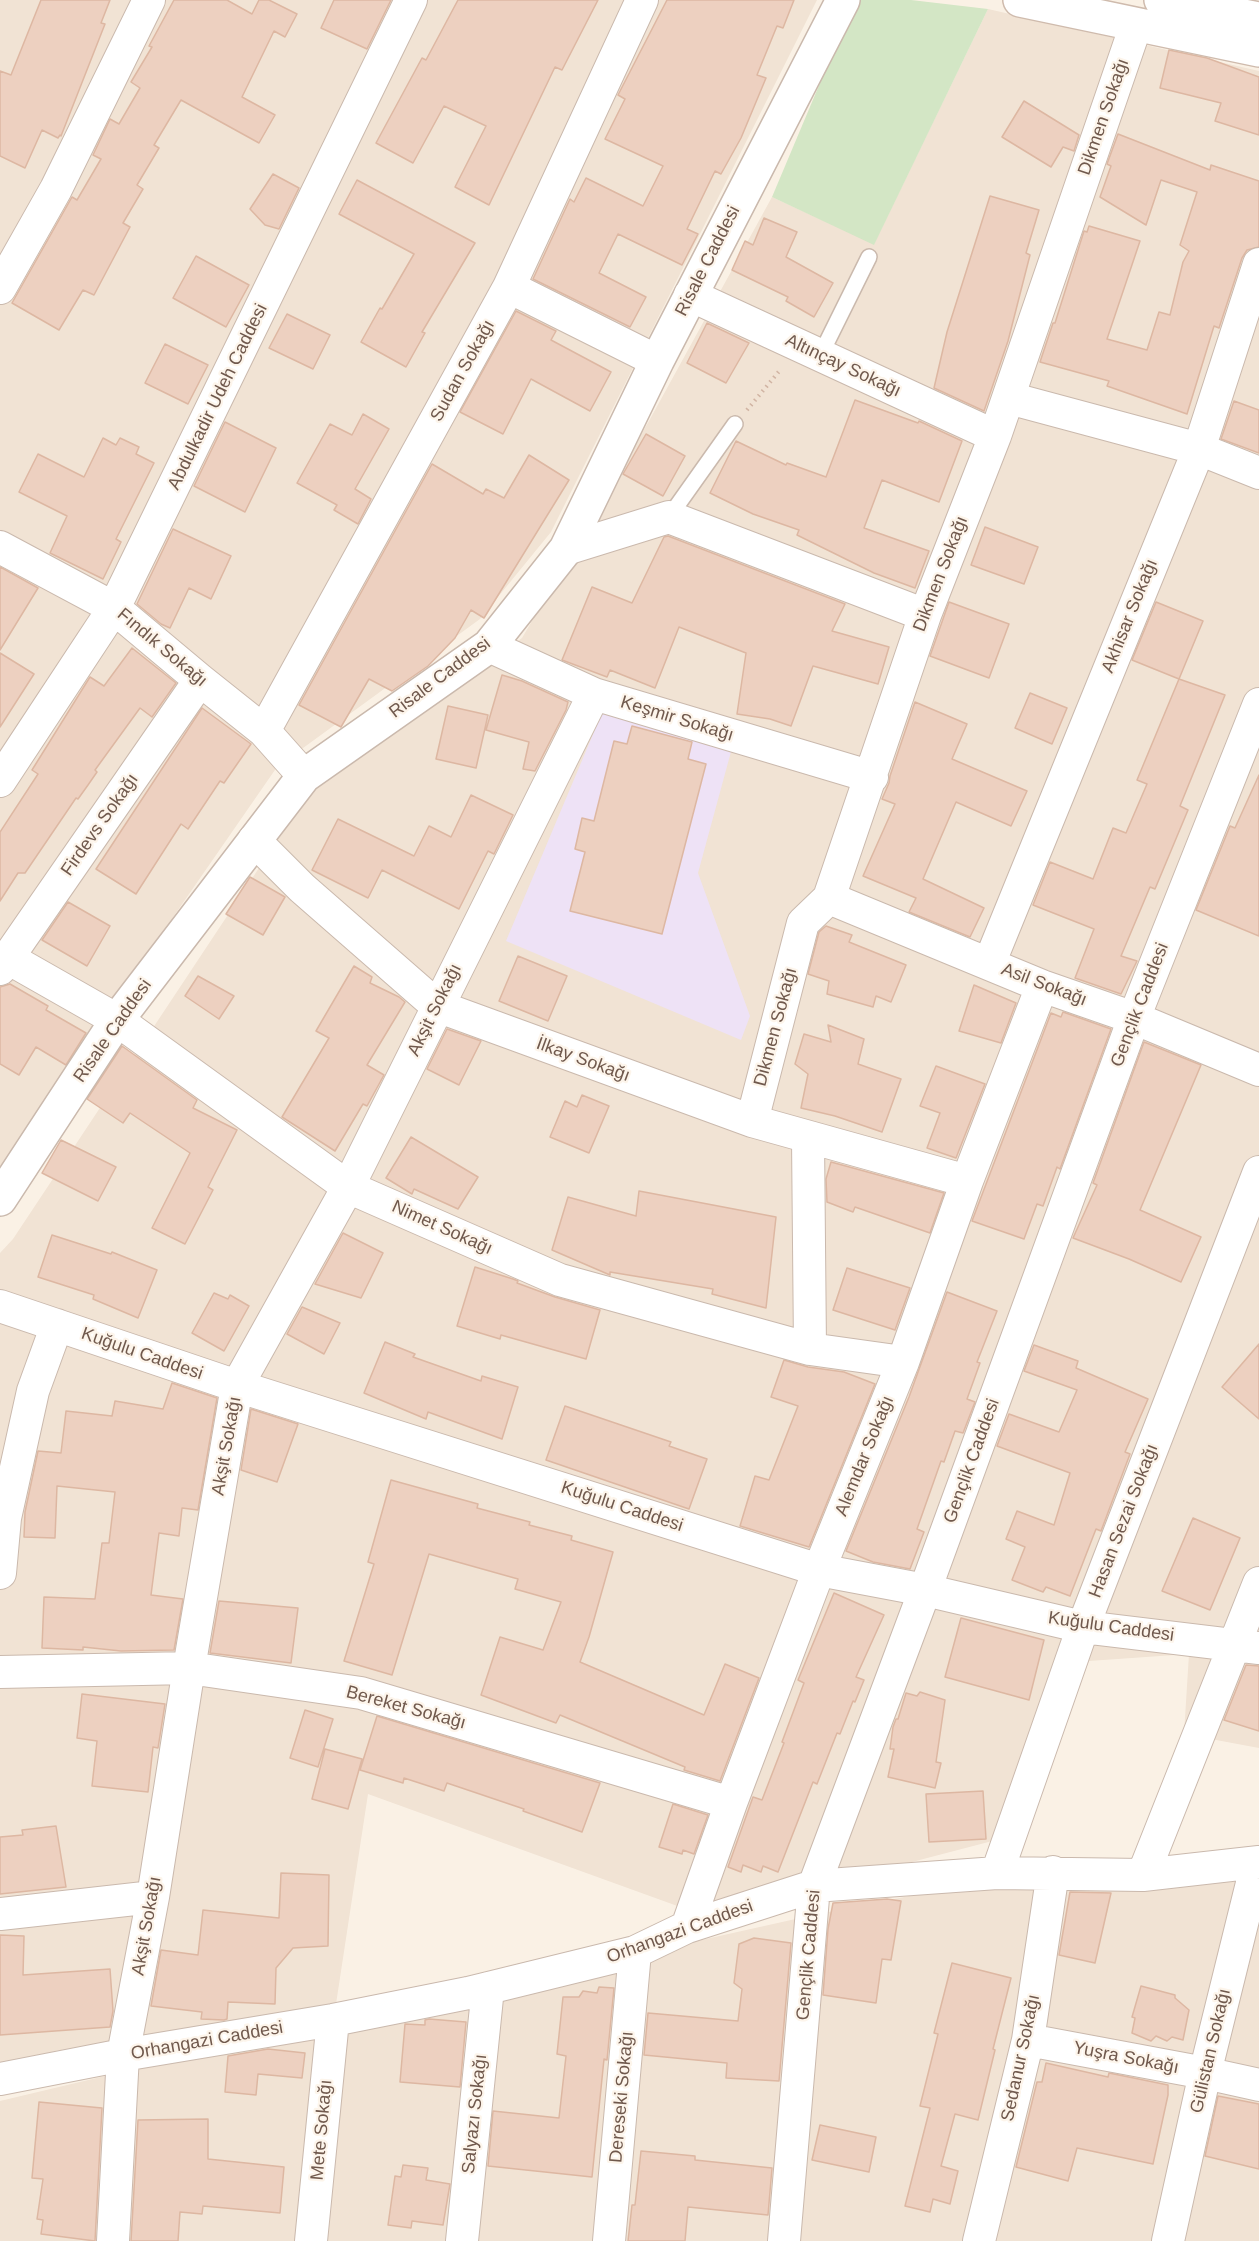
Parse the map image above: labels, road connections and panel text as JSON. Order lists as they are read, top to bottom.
{
  "streets": {
    "street": [
      "Dikmen Sokağı",
      "Risale Caddesi",
      "Altınçay Sokağı",
      "Sudan Sokağı",
      "Abdulkadir Udeh Caddesi",
      "Akhisar Sokağı",
      "Fındık Sokağı",
      "Keşmir Sokağı",
      "Firdevs Sokağı",
      "Asil Sokağı",
      "Gençlik Caddesi",
      "Akşit Sokağı",
      "İlkay Sokağı",
      "Nimet Sokağı",
      "Kuğulu Caddesi",
      "Alemdar Sokağı",
      "Hasan Sezai Sokağı",
      "Bereket Sokağı",
      "Orhangazi Caddesi",
      "Gülistan Sokağı",
      "Sedanur Sokağı",
      "Yuşra Sokağı",
      "Dereseki Sokağı",
      "Salyazı Sokağı",
      "Mete Sokağı"
    ]
  },
  "crossings": [
    ["Dikmen Sokağı", "Altınçay Sokağı"],
    ["Dikmen Sokağı", "Keşmir Sokağı"],
    ["Dikmen Sokağı", "Asil Sokağı"],
    ["Dikmen Sokağı", "İlkay Sokağı"],
    ["Risale Caddesi", "Altınçay Sokağı"],
    ["Risale Caddesi", "Fındık Sokağı"],
    ["Risale Caddesi", "Keşmir Sokağı"],
    ["Risale Caddesi", "İlkay Sokağı"],
    ["Risale Caddesi", "Nimet Sokağı"],
    ["Sudan Sokağı", "Fındık Sokağı"],
    ["Abdulkadir Udeh Caddesi", "Fındık Sokağı"],
    ["Akhisar Sokağı", "Asil Sokağı"],
    ["Fındık Sokağı", "Firdevs Sokağı"],
    ["Keşmir Sokağı", "Akşit Sokağı"],
    ["Firdevs Sokağı", "Nimet Sokağı"],
    ["Asil Sokağı", "Gençlik Caddesi"],
    ["Asil Sokağı", "Alemdar Sokağı"],
    ["Gençlik Caddesi", "Kuğulu Caddesi"],
    ["Gençlik Caddesi", "Orhangazi Caddesi"],
    ["Akşit Sokağı", "İlkay Sokağı"],
    ["Akşit Sokağı", "Nimet Sokağı"],
    ["Akşit Sokağı", "Kuğulu Caddesi"],
    ["Akşit Sokağı", "Bereket Sokağı"],
    ["Akşit Sokağı", "Orhangazi Caddesi"],
    ["İlkay Sokağı", "Alemdar Sokağı"],
    ["Nimet Sokağı", "Alemdar Sokağı"],
    ["Kuğulu Caddesi", "Alemdar Sokağı"],
    ["Kuğulu Caddesi", "Hasan Sezai Sokağı"],
    ["Alemdar Sokağı", "Bereket Sokağı"],
    ["Alemdar Sokağı", "Orhangazi Caddesi"],
    ["Hasan Sezai Sokağı", "Orhangazi Caddesi"],
    ["Orhangazi Caddesi", "Gülistan Sokağı"],
    ["Orhangazi Caddesi", "Sedanur Sokağı"],
    ["Orhangazi Caddesi", "Dereseki Sokağı"],
    ["Orhangazi Caddesi", "Salyazı Sokağı"],
    ["Orhangazi Caddesi", "Mete Sokağı"],
    ["Gülistan Sokağı", "Yuşra Sokağı"],
    ["Sedanur Sokağı", "Yuşra Sokağı"]
  ]
}
